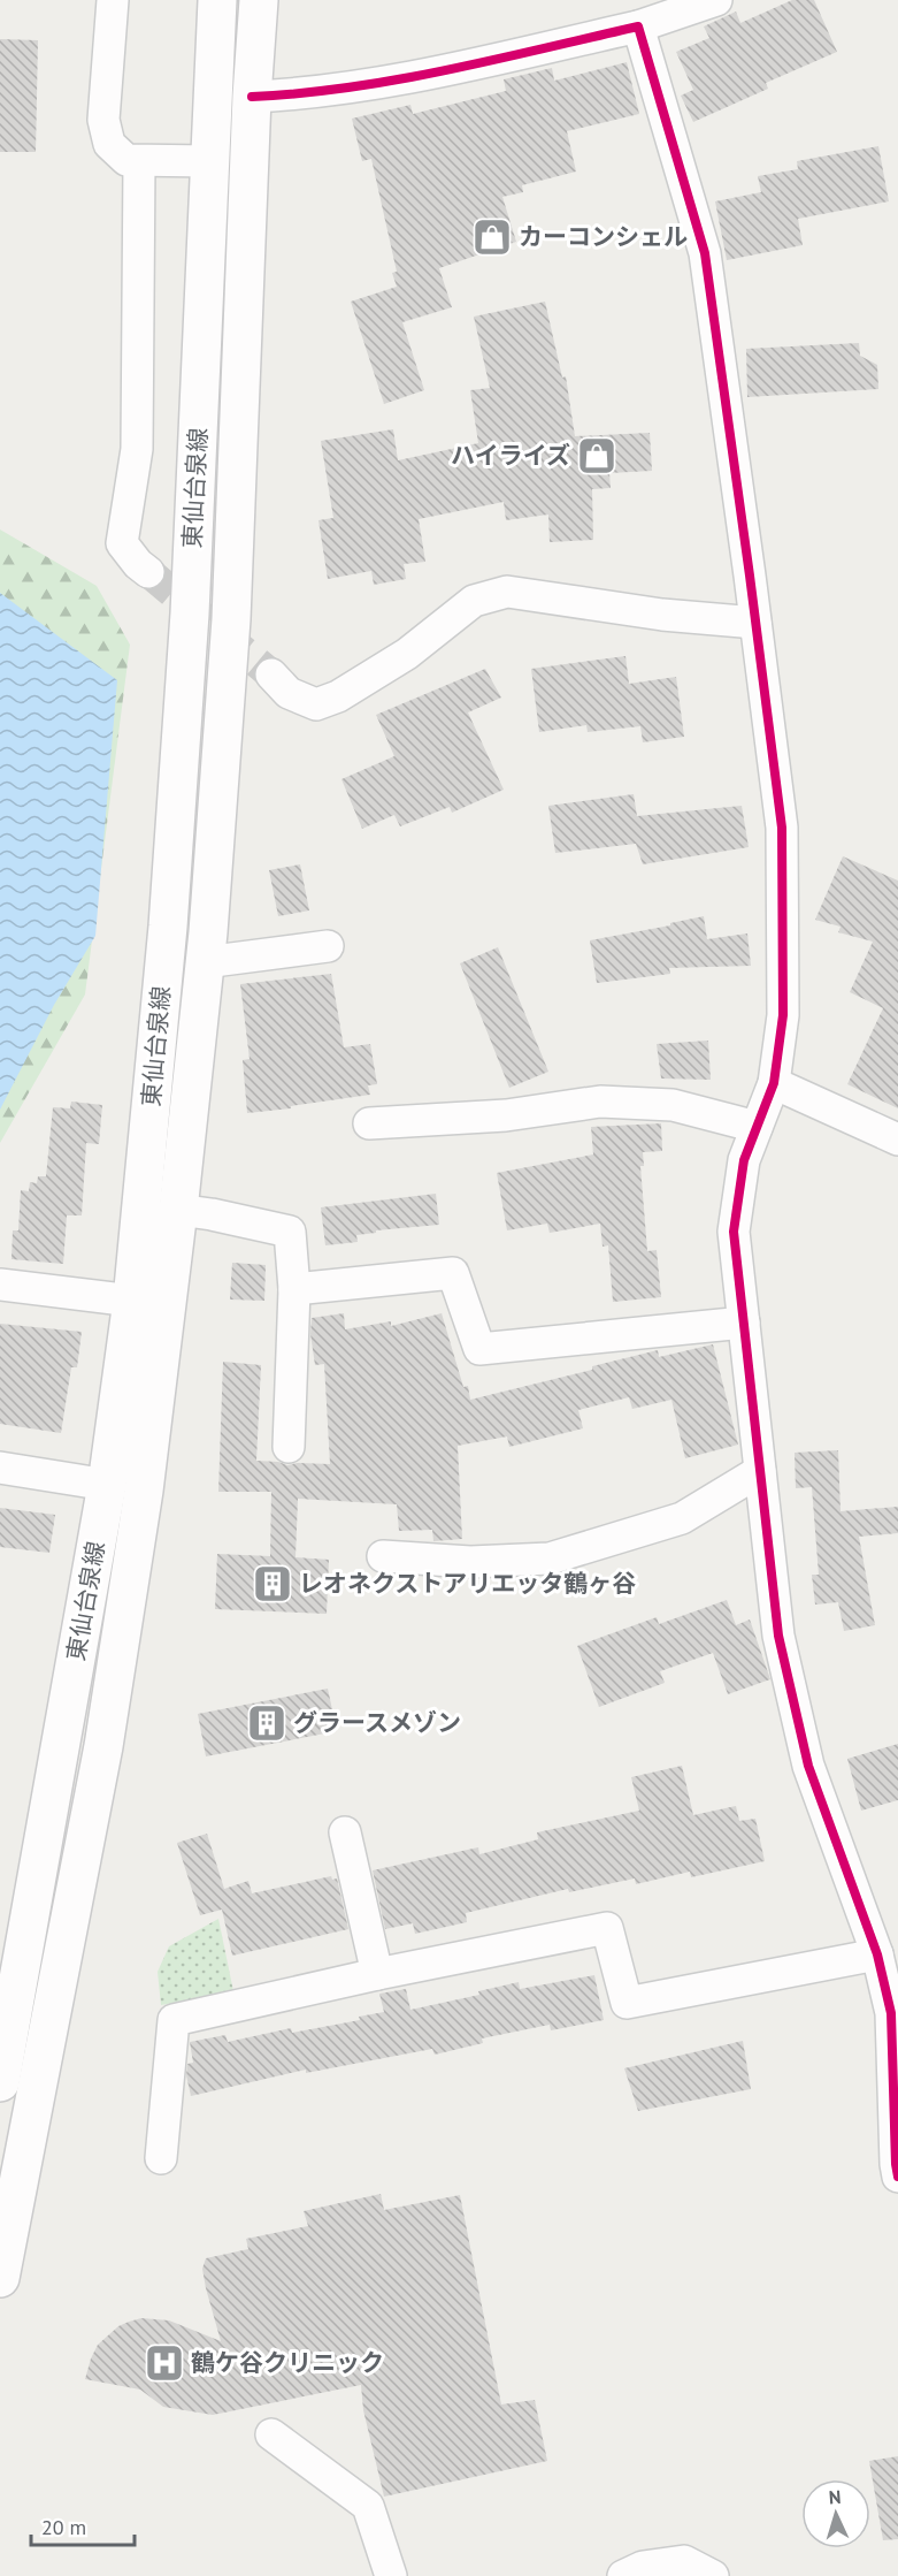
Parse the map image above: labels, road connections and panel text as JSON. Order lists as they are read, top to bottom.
{
  "streets": {
    "street": ["東仙台泉線"]
  },
  "places": {
    "shop": ["カーコンシェル", "ハイライズ"],
    "building": ["レオネクストアリエッタ鶴ヶ谷", "グラースメゾン"],
    "hospital": ["鶴ケ谷クリニック"]
  },
  "scale_bar": "20 m",
  "north": "top"
}
